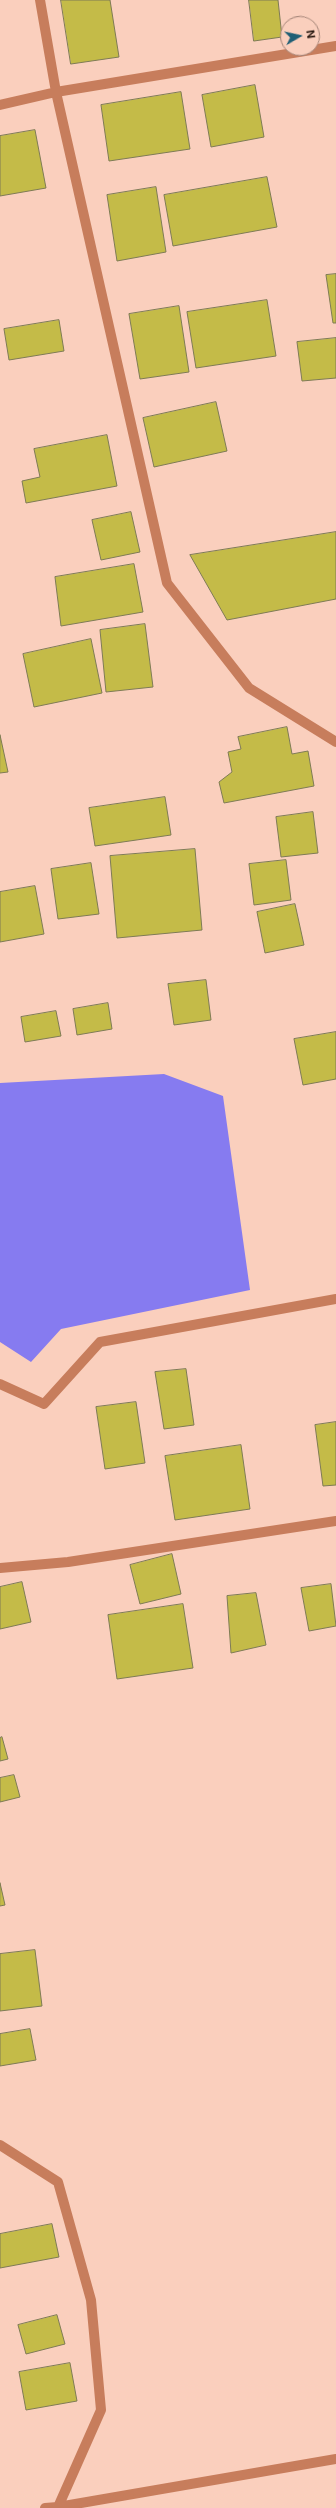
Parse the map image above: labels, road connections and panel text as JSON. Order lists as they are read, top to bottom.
{
  "north": "right"
}
